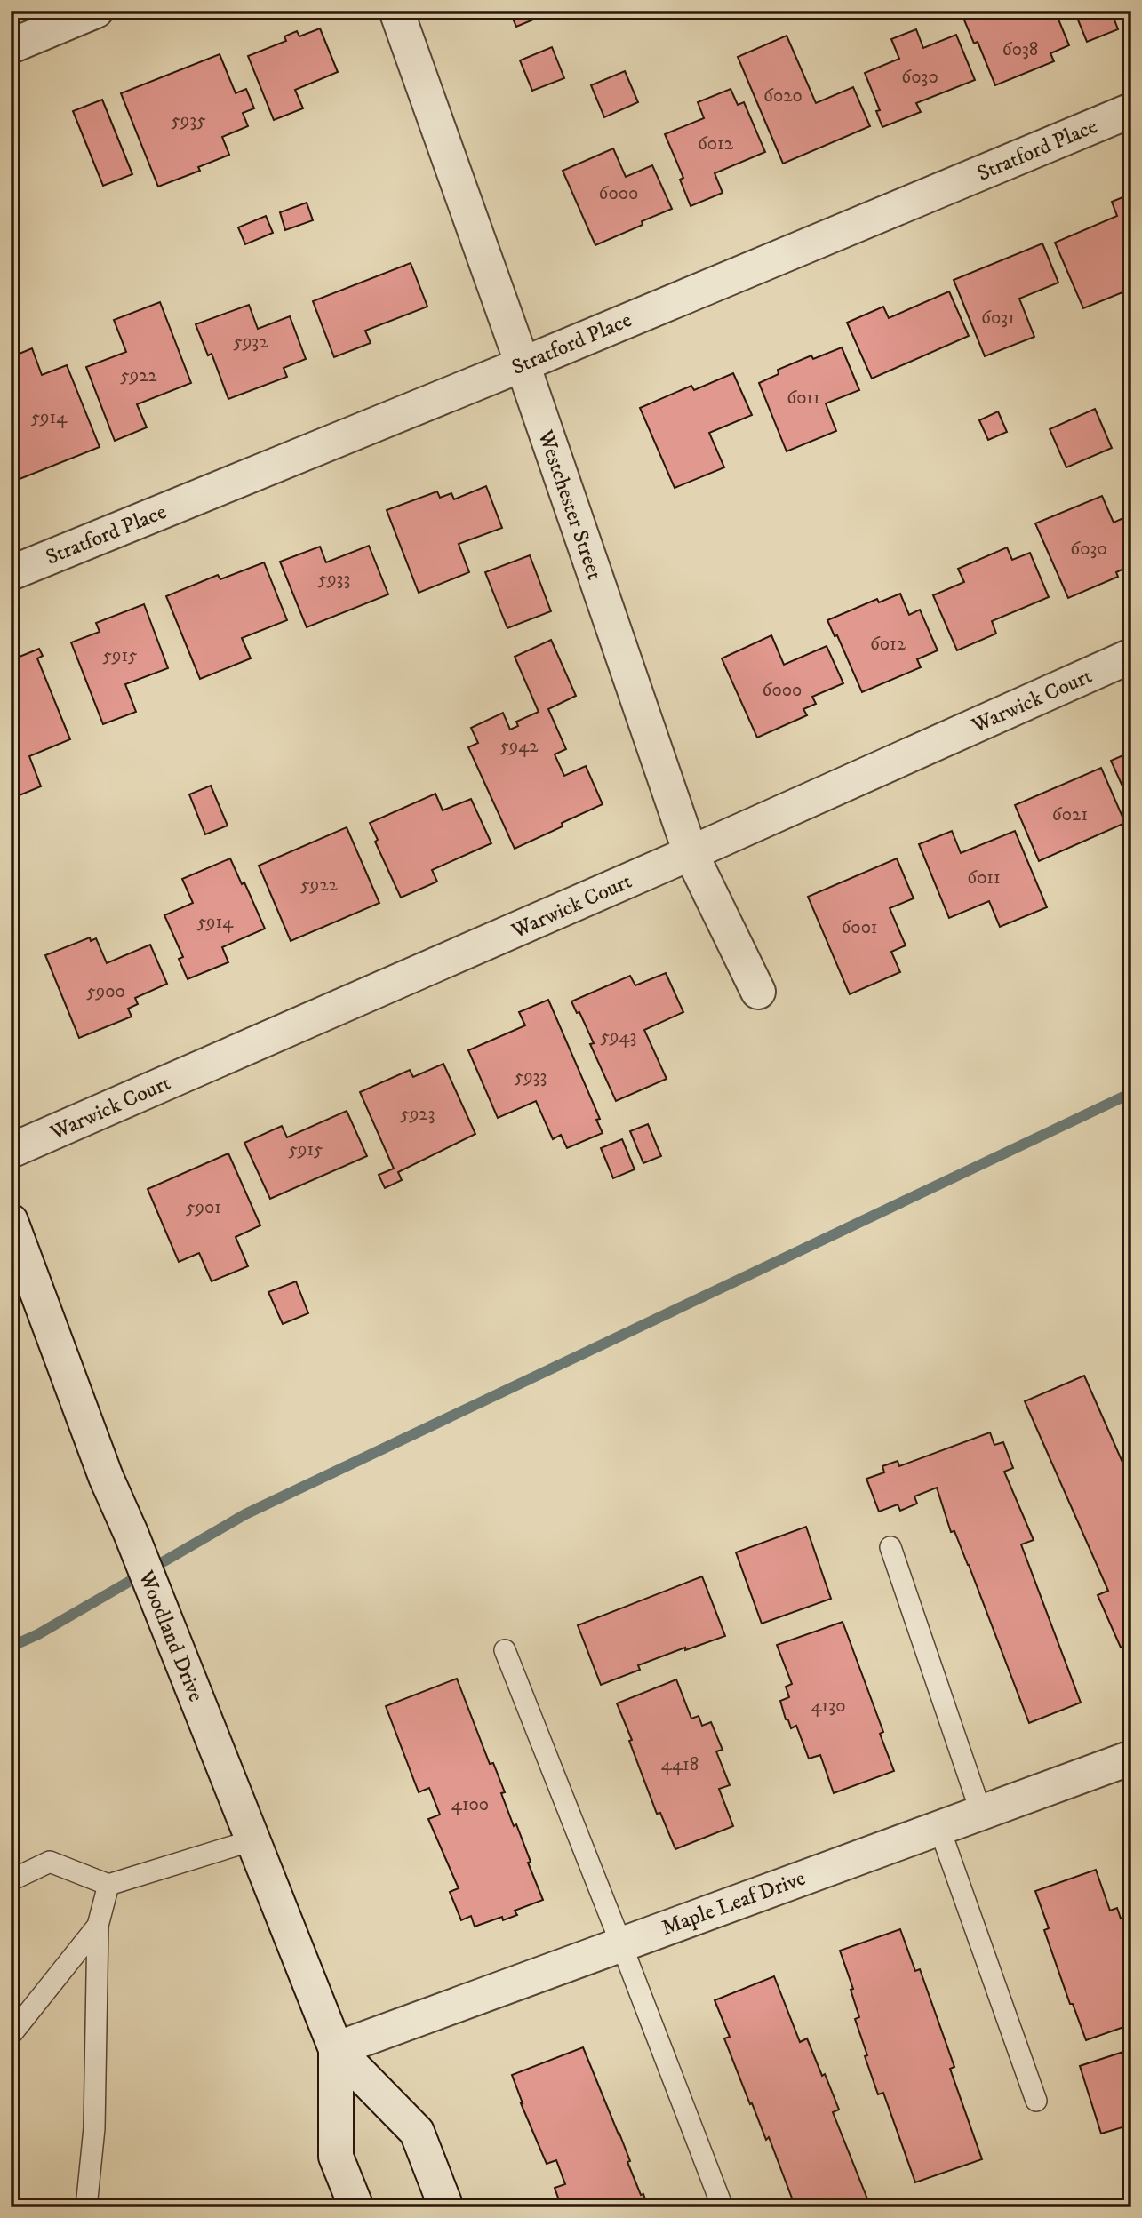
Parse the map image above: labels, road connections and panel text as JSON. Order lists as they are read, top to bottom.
{
  "streets": {
    "street": [
      "Stratford Place",
      "Westchester Street",
      "Warwick Court",
      "Woodland Drive",
      "Maple Leaf Drive"
    ]
  },
  "crossings": [
    ["Stratford Place", "Westchester Street"],
    ["Westchester Street", "Warwick Court"],
    ["Woodland Drive", "Maple Leaf Drive"]
  ],
  "house_numbers": [
    "6038",
    "6030",
    "6020",
    "5935",
    "6012",
    "6000",
    "6031",
    "5932",
    "5922",
    "6011",
    "5914",
    "6030",
    "5933",
    "6012",
    "5915",
    "6000",
    "5942",
    "6021",
    "6011",
    "5922",
    "5914",
    "6001",
    "5900",
    "5943",
    "5933",
    "5923",
    "5915",
    "5901",
    "4130",
    "4418",
    "4100"
  ]
}
